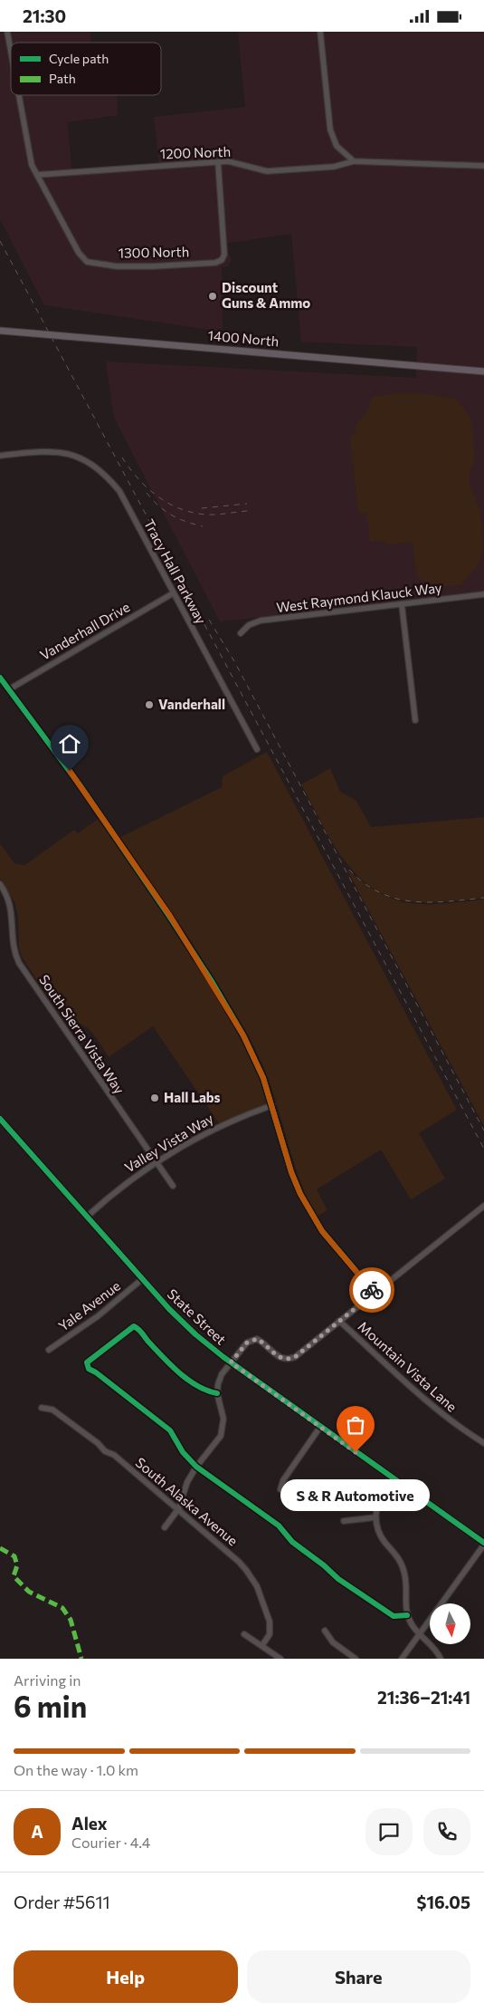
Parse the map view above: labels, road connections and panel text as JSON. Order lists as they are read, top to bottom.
{
  "streets": {
    "main road": ["1400 North", "State Street"],
    "street": [
      "1200 North",
      "1300 North",
      "Tracy Hall Parkway",
      "West Raymond Klauck Way",
      "Vanderhall Drive",
      "South Sierra Vista Way",
      "Valley Vista Way",
      "Yale Avenue",
      "Mountain Vista Lane",
      "South Alaska Avenue"
    ]
  },
  "crossings": [
    ["1200 North", "1300 North"],
    ["Tracy Hall Parkway", "Vanderhall Drive"],
    ["South Sierra Vista Way", "Valley Vista Way"],
    ["Valley Vista Way", "State Street"],
    ["Yale Avenue", "State Street"]
  ],
  "places": [
    "Discount Guns & Ammo",
    "Vanderhall",
    "Hall Labs",
    "S & R Automotive"
  ],
  "legend": ["Cycle path", "Path"],
  "north": "bottom",
  "page": {
    "status": "21:30",
    "bubble": "S & R Automotive",
    "heading": ["6 min", "Arriving in", "21:36–21:41"],
    "panel": [
      "Alex",
      "Courier · 4.4",
      "Order #5611",
      "$16.05"
    ],
    "bar": "On the way · 1.0 km",
    "round": "A",
    "buttons": ["Help", "Share"]
  }
}
